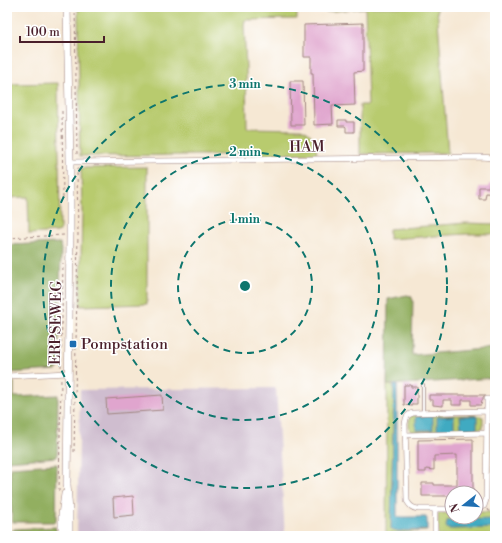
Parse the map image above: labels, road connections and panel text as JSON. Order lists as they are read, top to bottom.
{
  "streets": {
    "main road": ["ERPSEWEG"],
    "street": ["HAM"]
  },
  "crossings": [
    ["HAM", "ERPSEWEG"]
  ],
  "places": {
    "transit": ["Pompstation"]
  },
  "scale_bar": "100 m",
  "north": "left",
  "rings": ["3 min", "2 min", "1 min"]
}
